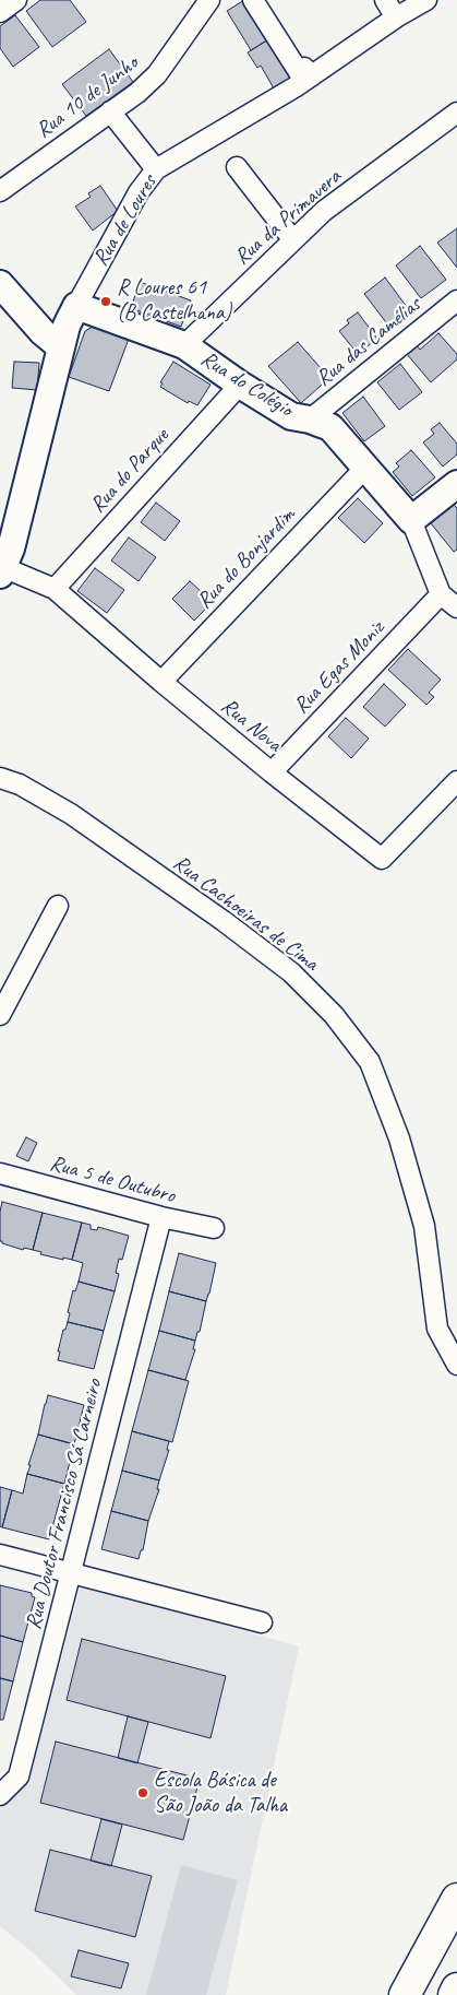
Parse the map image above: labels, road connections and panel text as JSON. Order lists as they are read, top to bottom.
{
  "streets": {
    "street": [
      "Rua 10 de Junho",
      "Rua da Primavera",
      "Rua de Loures",
      "Rua das Camélias",
      "Rua do Colégio",
      "Rua do Parque",
      "Rua do Bonjardim",
      "Rua Egas Moniz",
      "Rua Nova",
      "Rua Cachoeiras de Cima",
      "Rua 5 de Outubro",
      "Rua Doutor Francisco Sá Carneiro"
    ]
  },
  "crossings": [
    ["Rua da Primavera", "Rua do Colégio"],
    ["Rua de Loures", "Rua do Colégio"],
    ["Rua de Loures", "Rua Nova"],
    ["Rua das Camélias", "Rua do Colégio"],
    ["Rua do Colégio", "Rua do Parque"],
    ["Rua do Colégio", "Rua do Bonjardim"],
    ["Rua do Colégio", "Rua Egas Moniz"],
    ["Rua do Parque", "Rua Nova"],
    ["Rua do Bonjardim", "Rua Nova"],
    ["Rua Egas Moniz", "Rua Nova"],
    ["Rua 5 de Outubro", "Rua Doutor Francisco Sá Carneiro"]
  ],
  "places": ["R Loures 61 (B Castelhana)", "Escola Básica de São João da Talha"]
}
